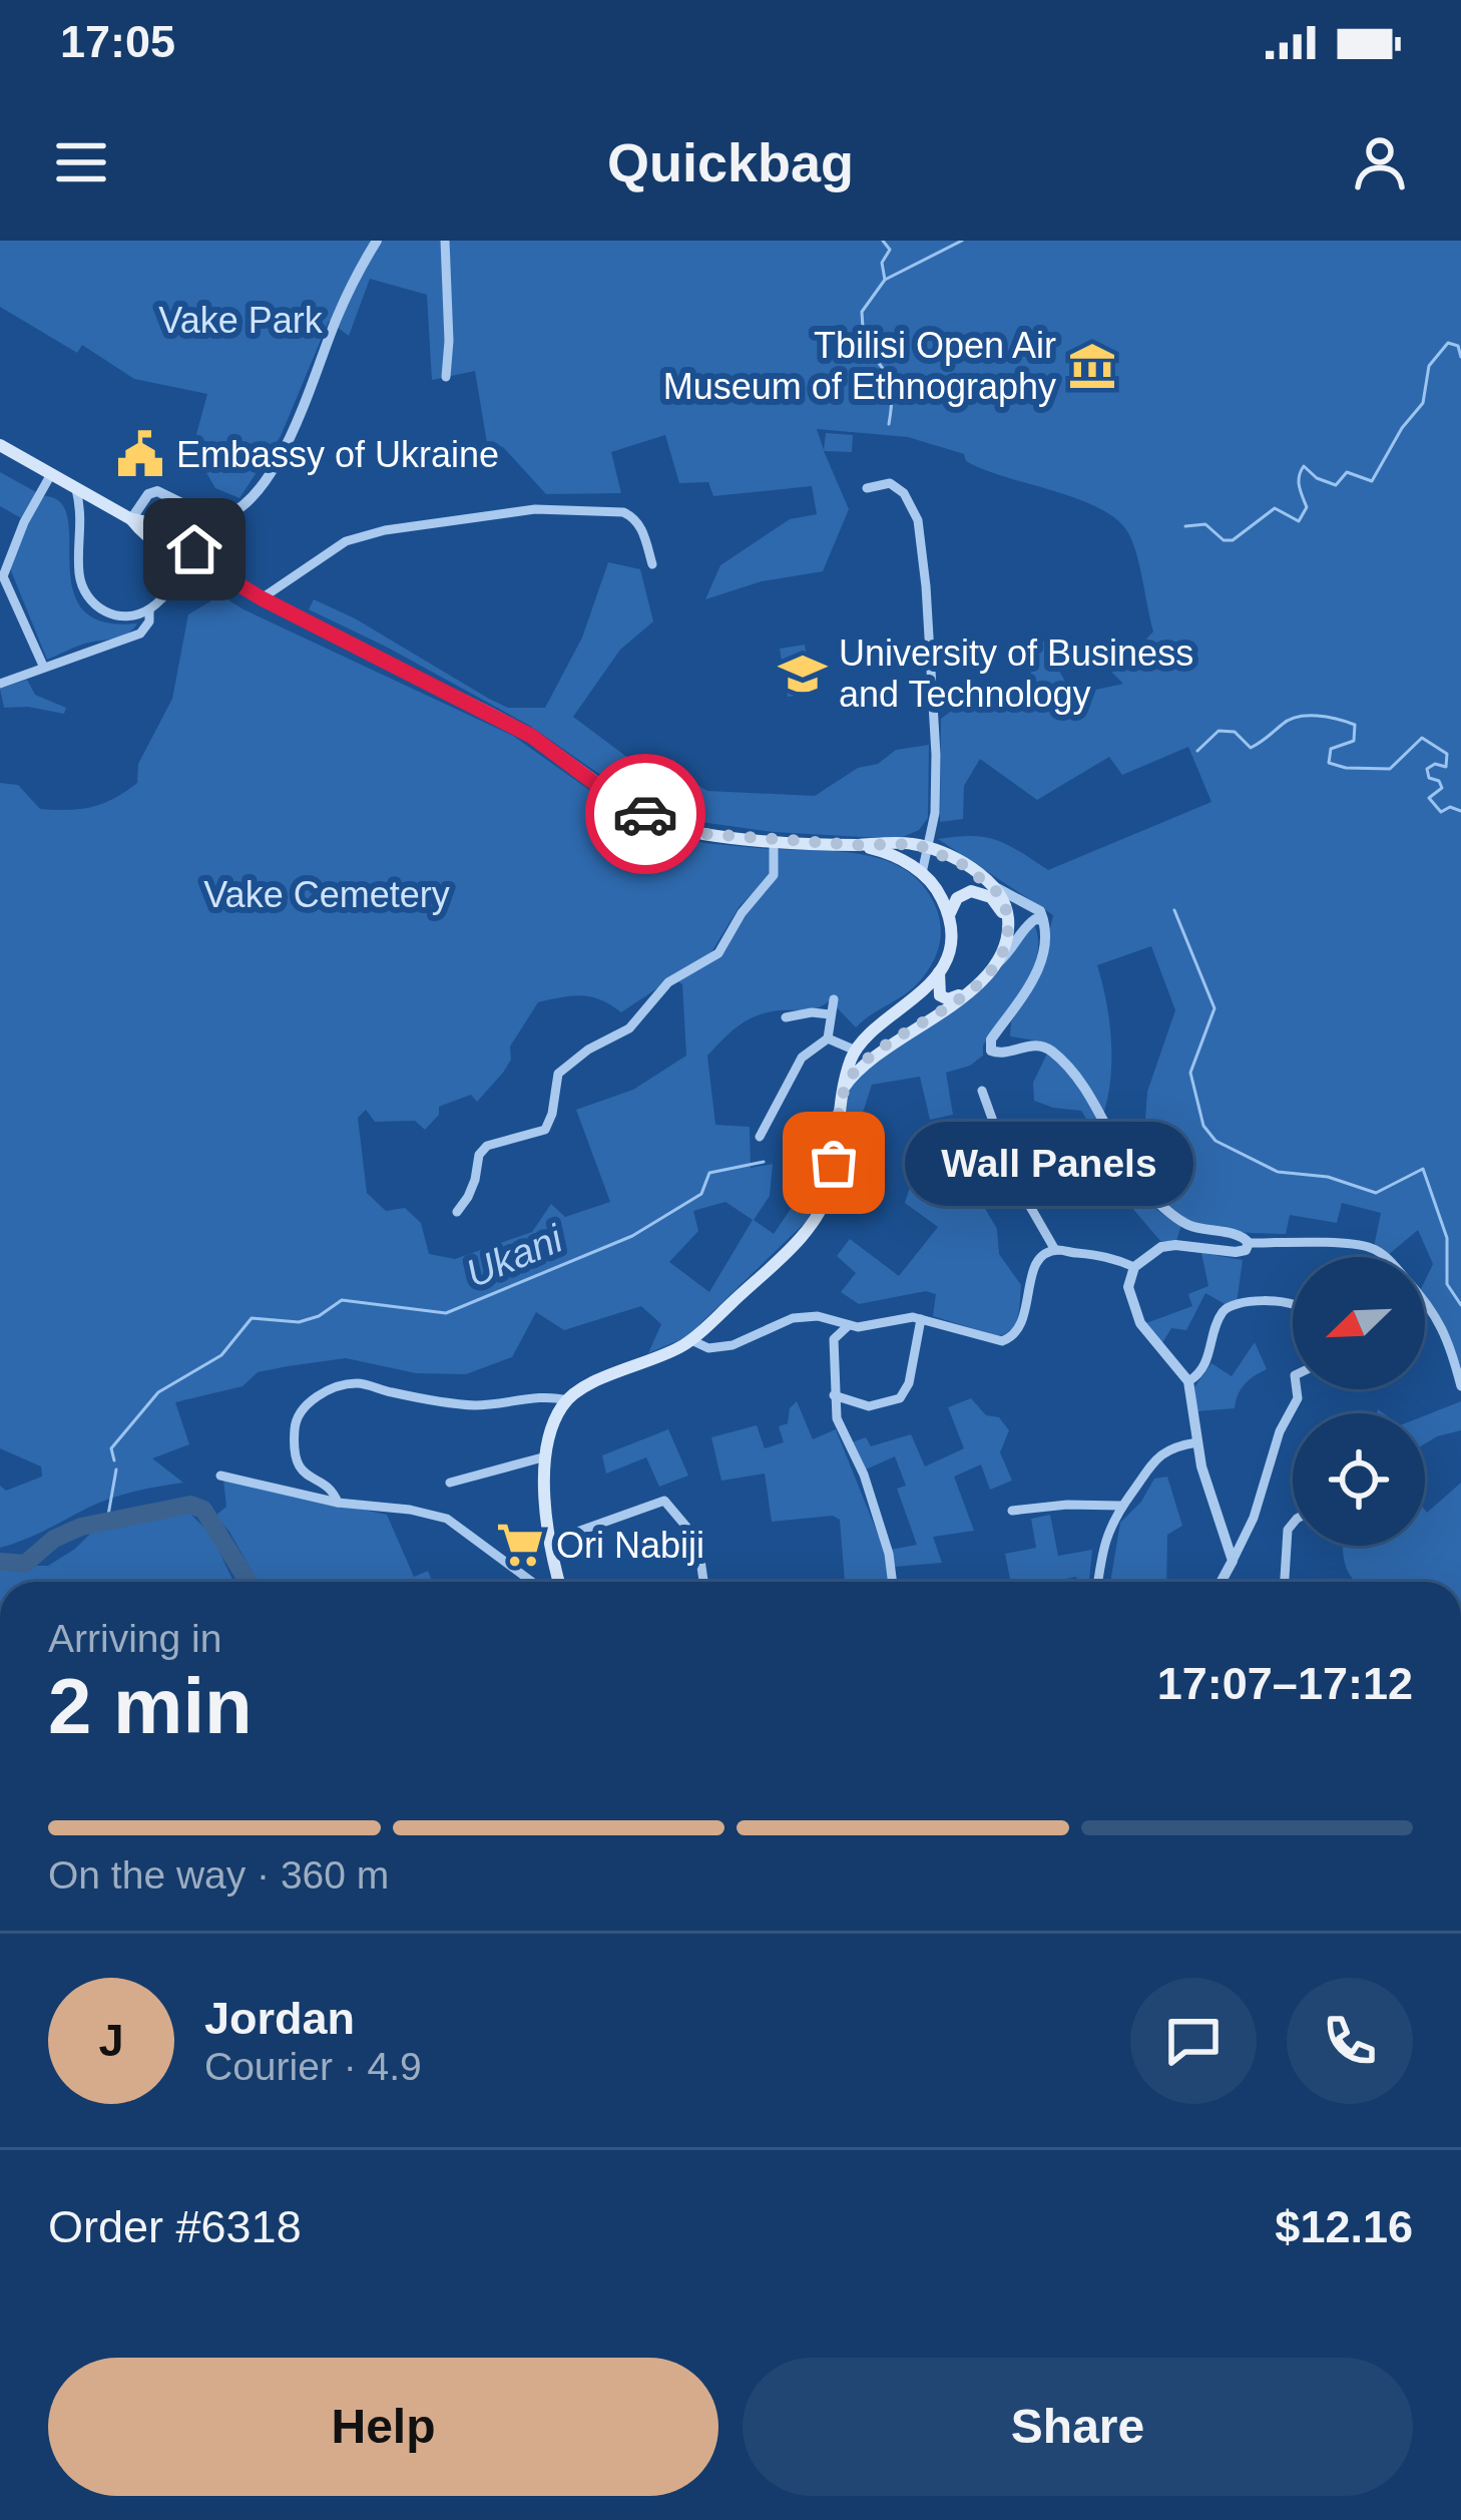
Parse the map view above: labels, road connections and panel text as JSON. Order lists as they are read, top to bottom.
{
  "water": ["Ukani"],
  "parks": ["Vake Park", "Vake Cemetery"],
  "places": {
    "museum": ["Tbilisi Open Air Museum of Ethnography"],
    "public building": ["Embassy of Ukraine"],
    "school or university": ["University of Business and Technology"],
    "other": ["Wall Panels"],
    "supermarket": ["Ori Nabiji"]
  },
  "north": "bottom left",
  "page": {
    "status": "17:05",
    "header": "Quickbag",
    "bubble": "Wall Panels",
    "heading": ["2 min", "Arriving in", "17:07–17:12"],
    "panel": [
      "Jordan",
      "Courier · 4.9",
      "Order #6318",
      "$12.16"
    ],
    "bar": "On the way · 360 m",
    "round": "J",
    "buttons": ["Help", "Share"]
  }
}
